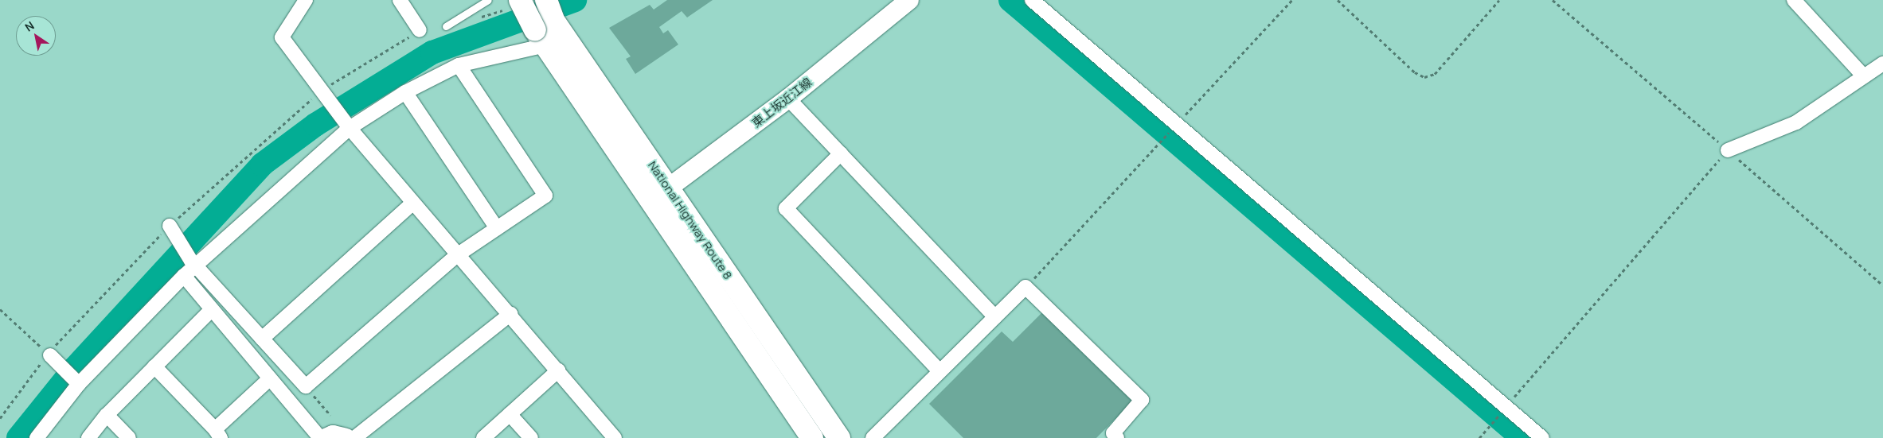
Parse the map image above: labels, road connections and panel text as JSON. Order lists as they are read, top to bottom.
{
  "streets": {
    "highway": ["National Highway Route 8"],
    "main road": ["東上坂近江線"]
  },
  "crossings": [
    ["東上坂近江線", "National Highway Route 8"]
  ],
  "north": "top left"
}
